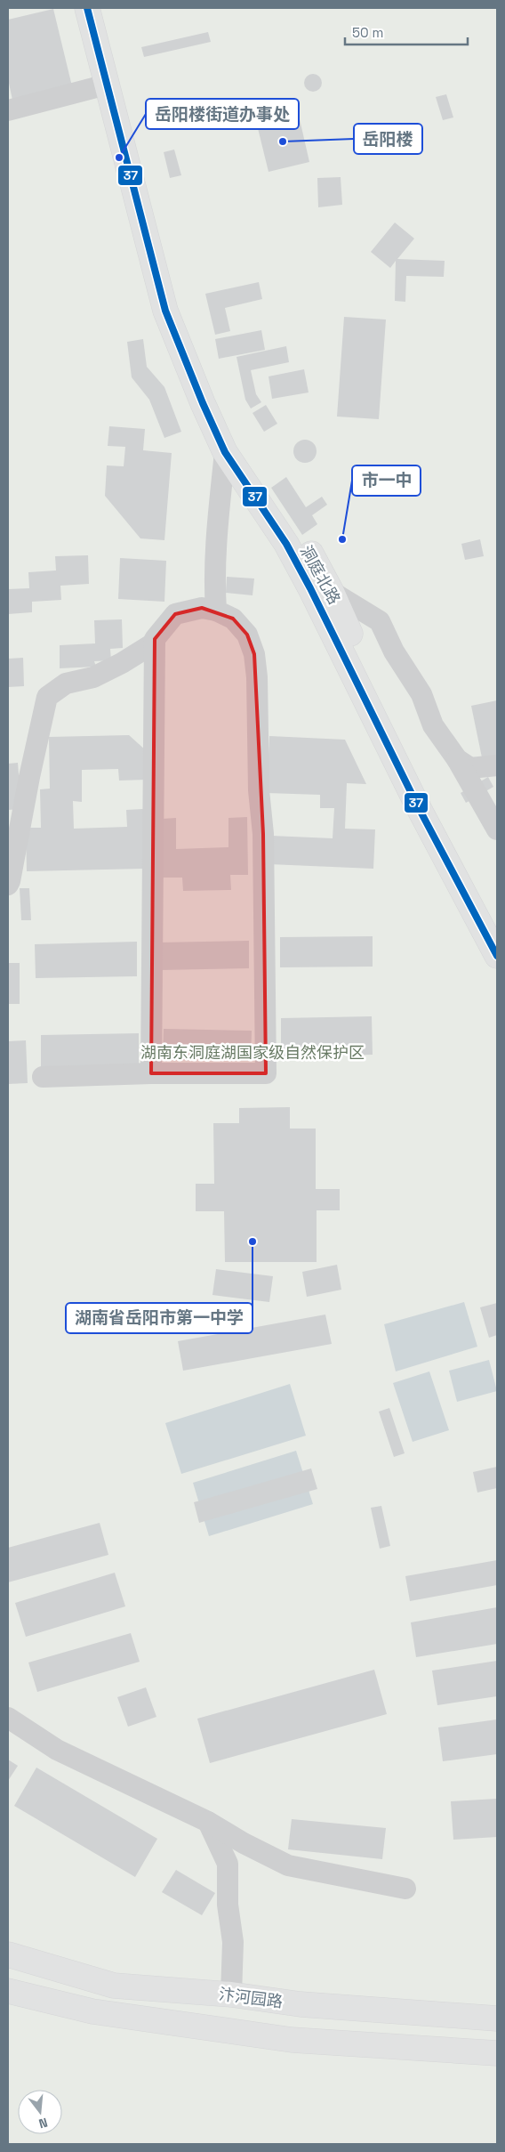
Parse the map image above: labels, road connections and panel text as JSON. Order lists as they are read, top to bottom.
{
  "streets": {
    "main road": ["洞庭北路", "汴河园路"]
  },
  "parks": ["湖南东洞庭湖国家级自然保护区"],
  "places": [
    "岳阳楼",
    "岳阳楼街道办事处",
    "市一中",
    "湖南省岳阳市第一中学"
  ],
  "lines": ["transit line 37"],
  "scale_bar": "50 m",
  "north": "bottom"
}
